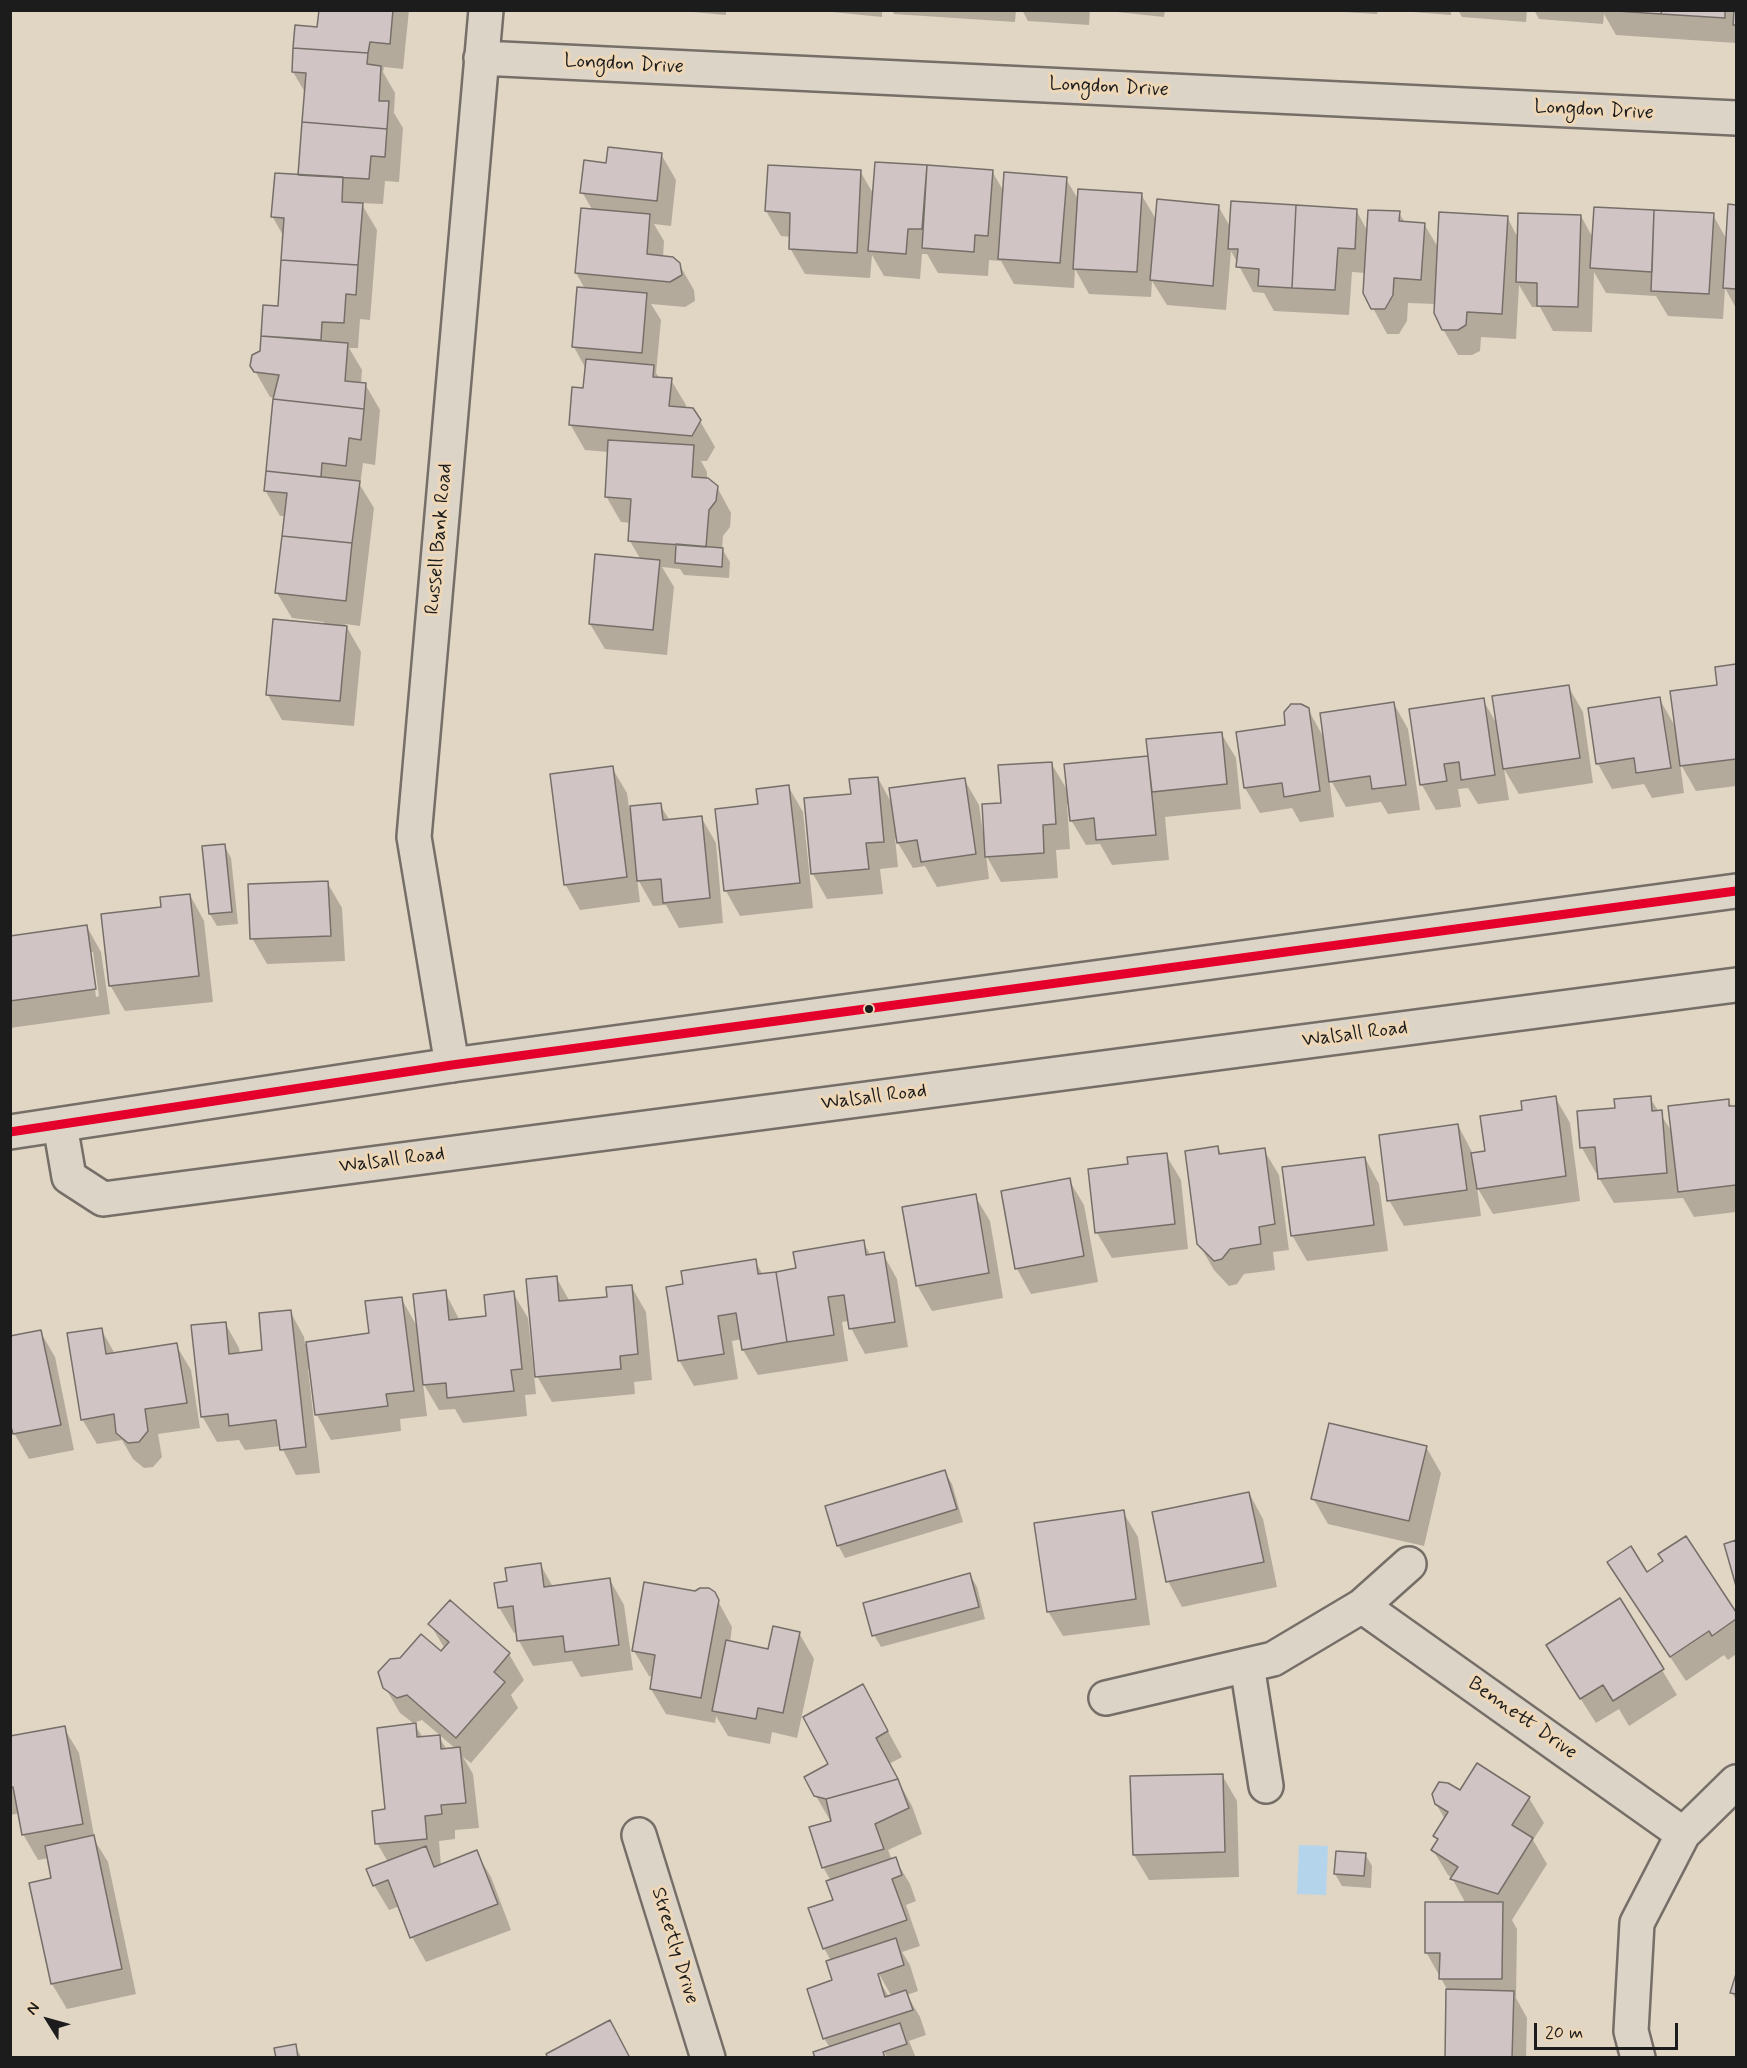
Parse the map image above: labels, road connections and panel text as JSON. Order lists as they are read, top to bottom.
{
  "streets": {
    "street": [
      "Longdon Drive",
      "Russell Bank Road",
      "Walsall Road",
      "Bennett Drive",
      "Streetly Drive"
    ]
  },
  "crossings": [
    ["Longdon Drive", "Russell Bank Road"]
  ],
  "scale_bar": "20 m",
  "north": "top left"
}
